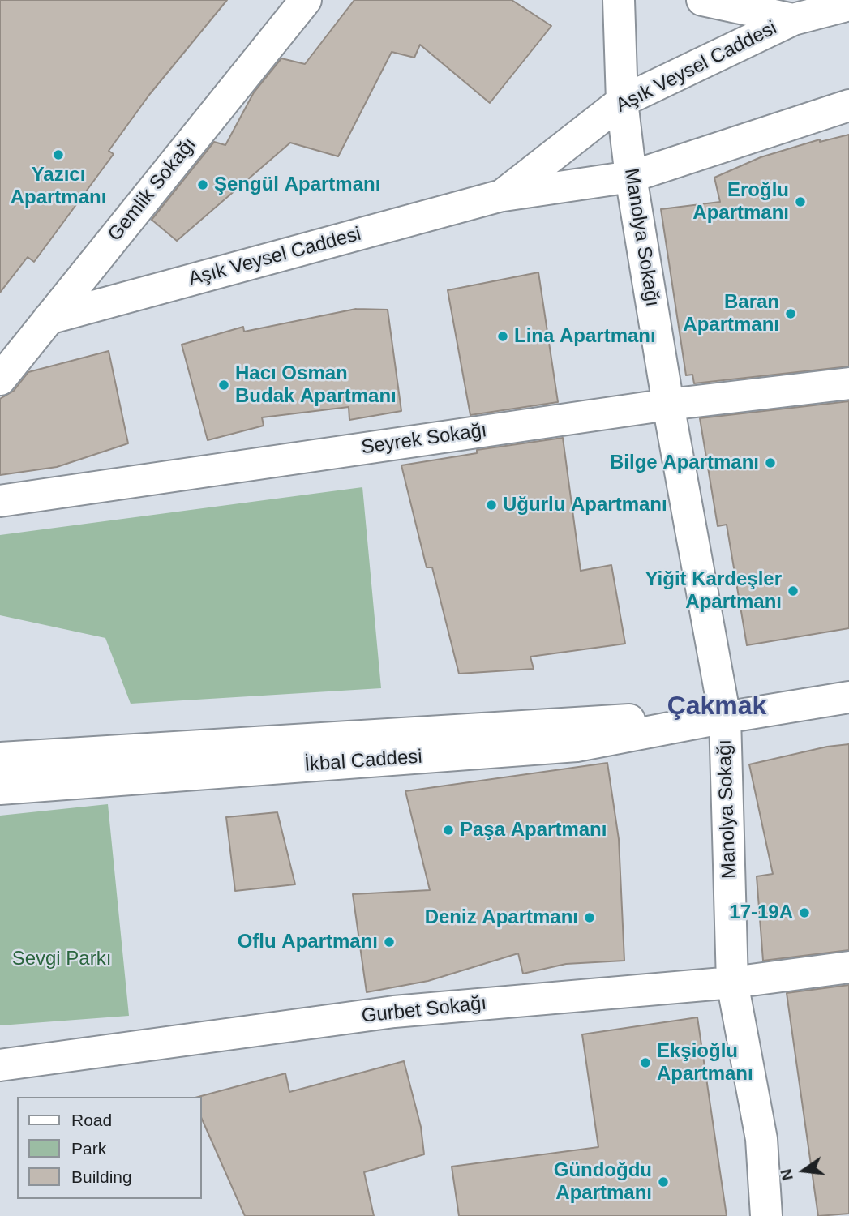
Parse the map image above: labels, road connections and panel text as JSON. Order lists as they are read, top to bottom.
{
  "streets": {
    "street": [
      "Aşık Veysel Caddesi",
      "Gemlik Sokağı",
      "Manolya Sokağı",
      "Seyrek Sokağı",
      "İkbal Caddesi",
      "Gurbet Sokağı"
    ]
  },
  "crossings": [
    ["Aşık Veysel Caddesi", "Gemlik Sokağı"],
    ["Aşık Veysel Caddesi", "Manolya Sokağı"],
    ["Manolya Sokağı", "Seyrek Sokağı"],
    ["Manolya Sokağı", "İkbal Caddesi"],
    ["Manolya Sokağı", "Gurbet Sokağı"]
  ],
  "districts": ["Çakmak"],
  "parks": ["Sevgi Parkı"],
  "places": [
    "Yazıcı Apartmanı",
    "Şengül Apartmanı",
    "Eroğlu Apartmanı",
    "Baran Apartmanı",
    "Lina Apartmanı",
    "Hacı Osman Budak Apartmanı",
    "Bilge Apartmanı",
    "Uğurlu Apartmanı",
    "Yiğit Kardeşler Apartmanı",
    "Paşa Apartmanı",
    "17-19A",
    "Deniz Apartmanı",
    "Oflu Apartmanı",
    "Ekşioğlu Apartmanı",
    "Gündoğdu Apartmanı"
  ],
  "legend": ["Road", "Park", "Building"],
  "north": "left"
}
